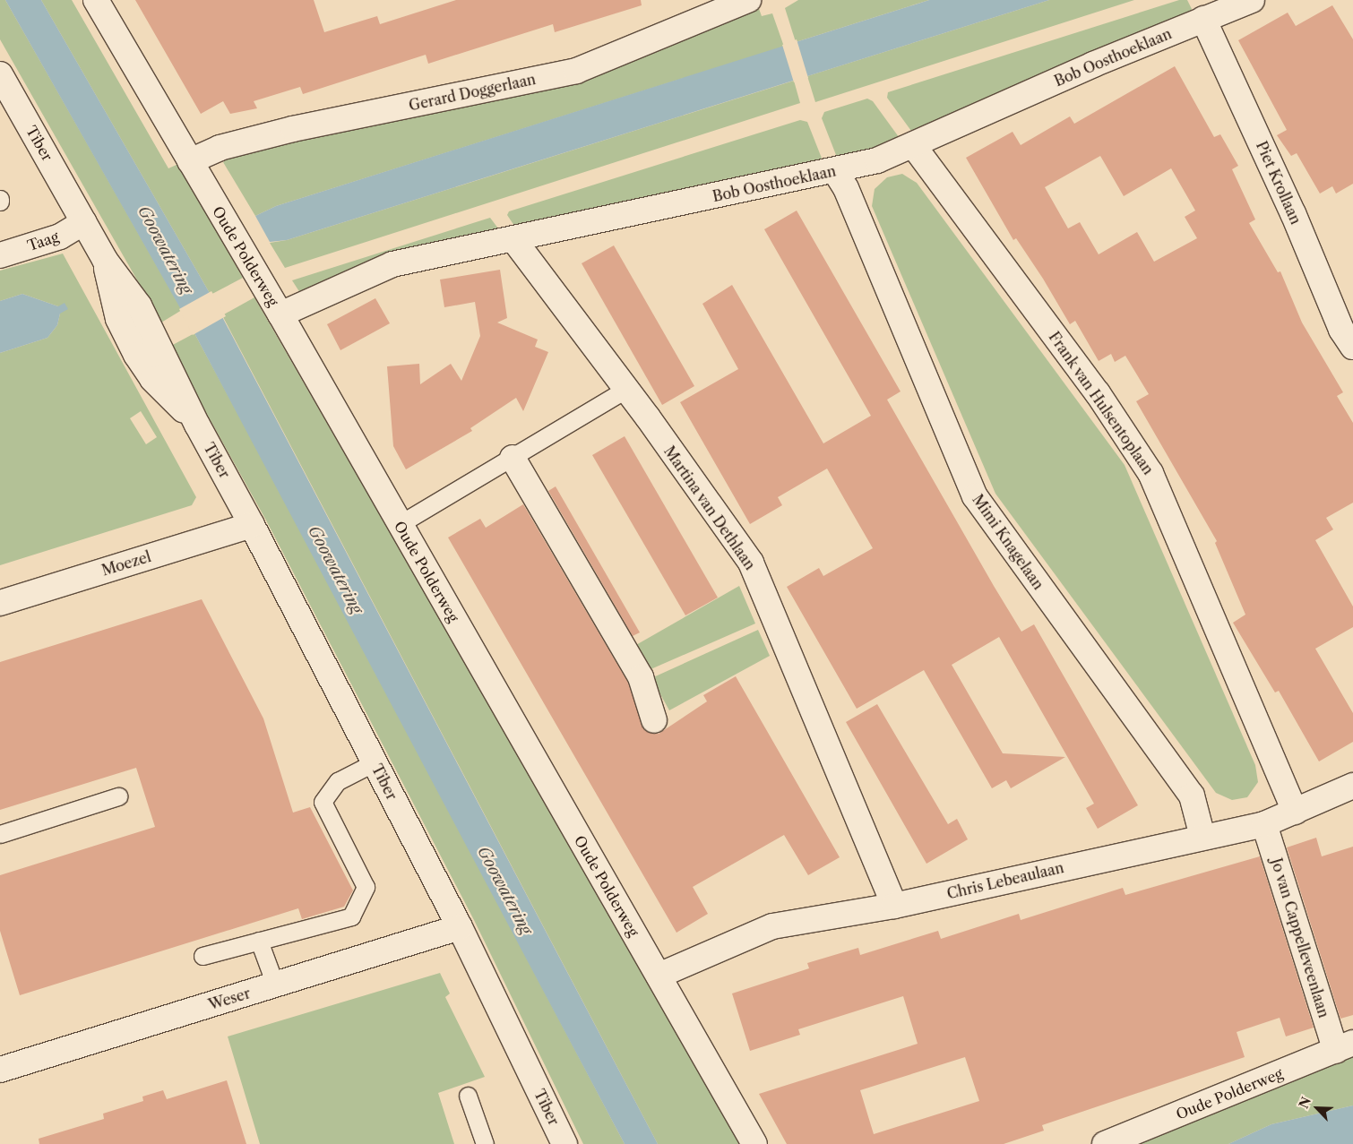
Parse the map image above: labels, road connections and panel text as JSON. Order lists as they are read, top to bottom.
{
  "streets": {
    "street": [
      "Bob Oosthoeklaan",
      "Gerard Doggerlaan",
      "Tiber",
      "Piet Krollaan",
      "Taag",
      "Oude Polderweg",
      "Frank van Hulsentoplaan",
      "Martina van Dethlaan",
      "Mimi Knagelaan",
      "Moezel",
      "Chris Lebeaulaan",
      "Jo van Cappelleveenlaan",
      "Weser"
    ]
  },
  "crossings": [
    ["Bob Oosthoeklaan", "Piet Krollaan"],
    ["Bob Oosthoeklaan", "Oude Polderweg"],
    ["Bob Oosthoeklaan", "Frank van Hulsentoplaan"],
    ["Bob Oosthoeklaan", "Martina van Dethlaan"],
    ["Bob Oosthoeklaan", "Mimi Knagelaan"],
    ["Gerard Doggerlaan", "Oude Polderweg"],
    ["Tiber", "Taag"],
    ["Tiber", "Moezel"],
    ["Tiber", "Weser"],
    ["Oude Polderweg", "Chris Lebeaulaan"],
    ["Oude Polderweg", "Jo van Cappelleveenlaan"],
    ["Frank van Hulsentoplaan", "Chris Lebeaulaan"],
    ["Martina van Dethlaan", "Chris Lebeaulaan"],
    ["Mimi Knagelaan", "Chris Lebeaulaan"],
    ["Chris Lebeaulaan", "Jo van Cappelleveenlaan"]
  ],
  "water": ["Goowatering"],
  "north": "top left"
}
